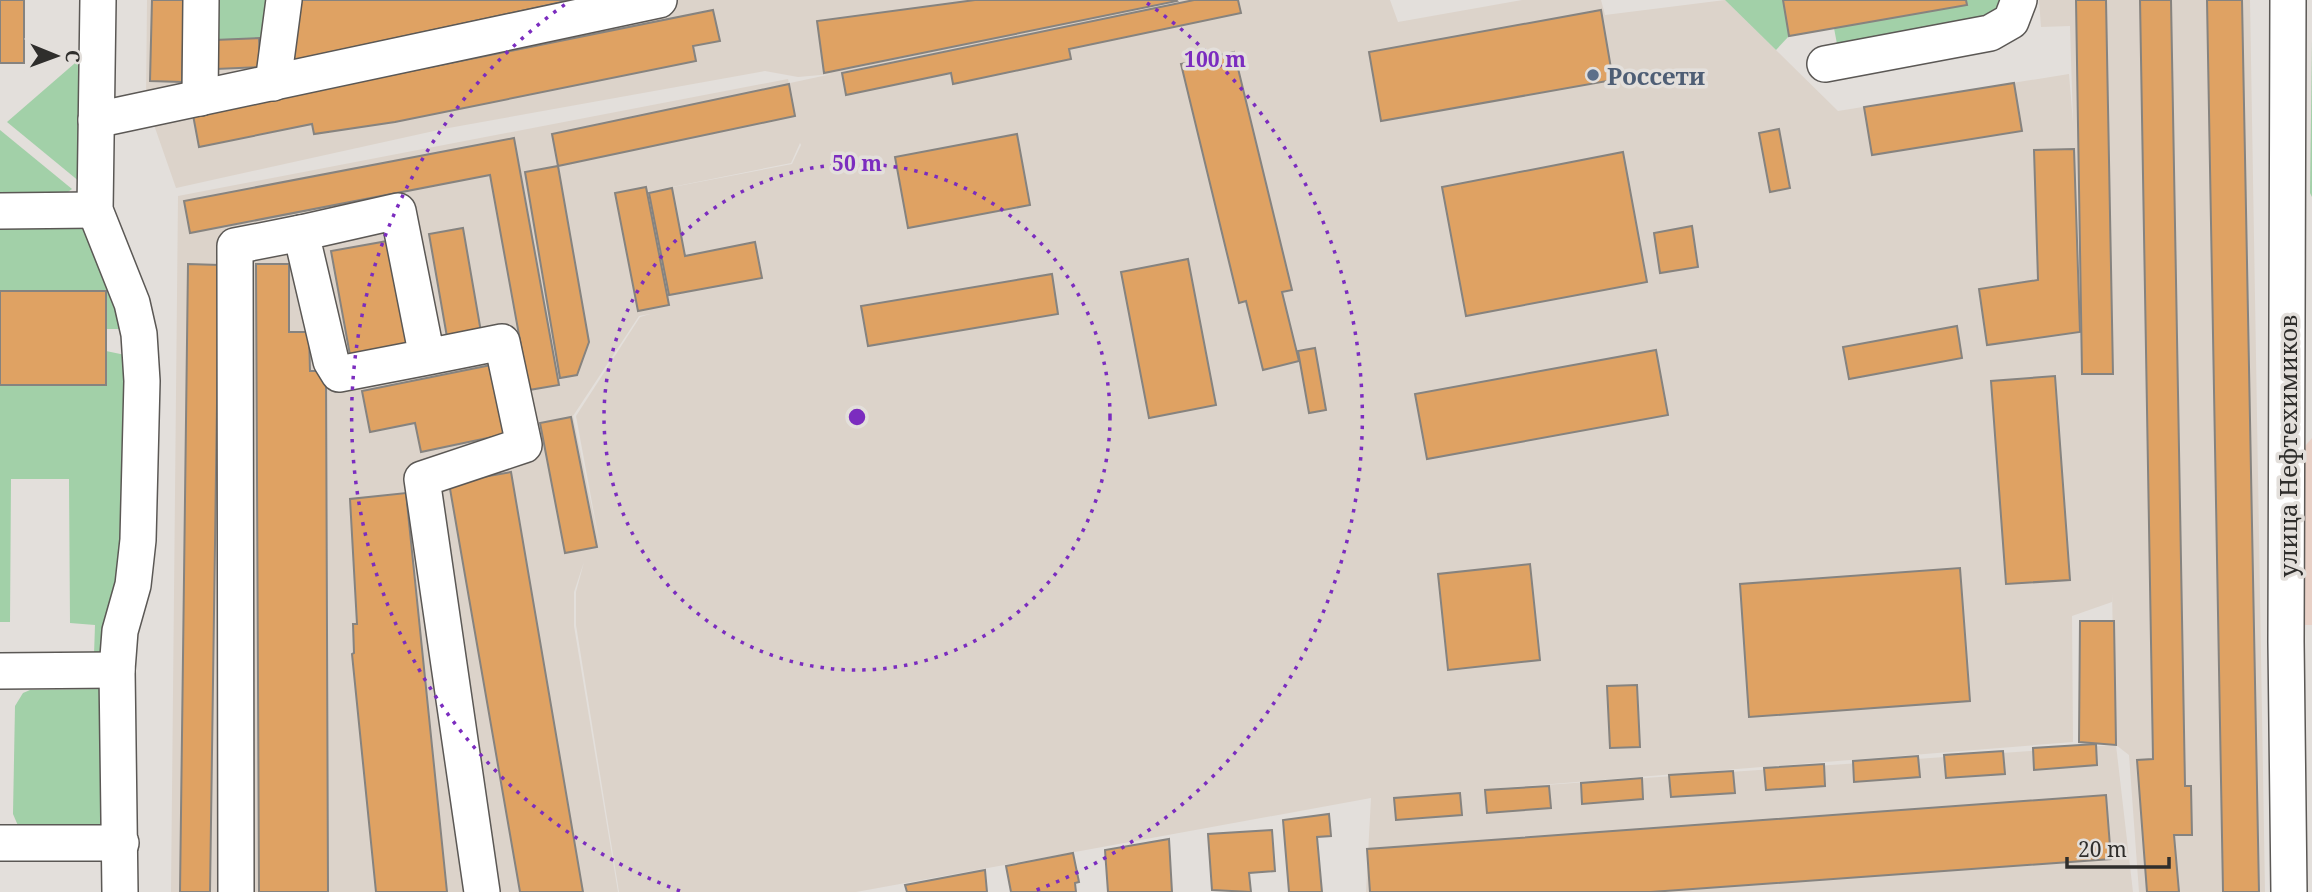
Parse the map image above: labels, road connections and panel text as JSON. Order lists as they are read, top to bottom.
{
  "streets": {
    "street": ["улица Нефтехимиков"]
  },
  "places": ["Россети"],
  "scale_bar": "20 m",
  "north": "right",
  "rings": ["100 m", "50 m"]
}
